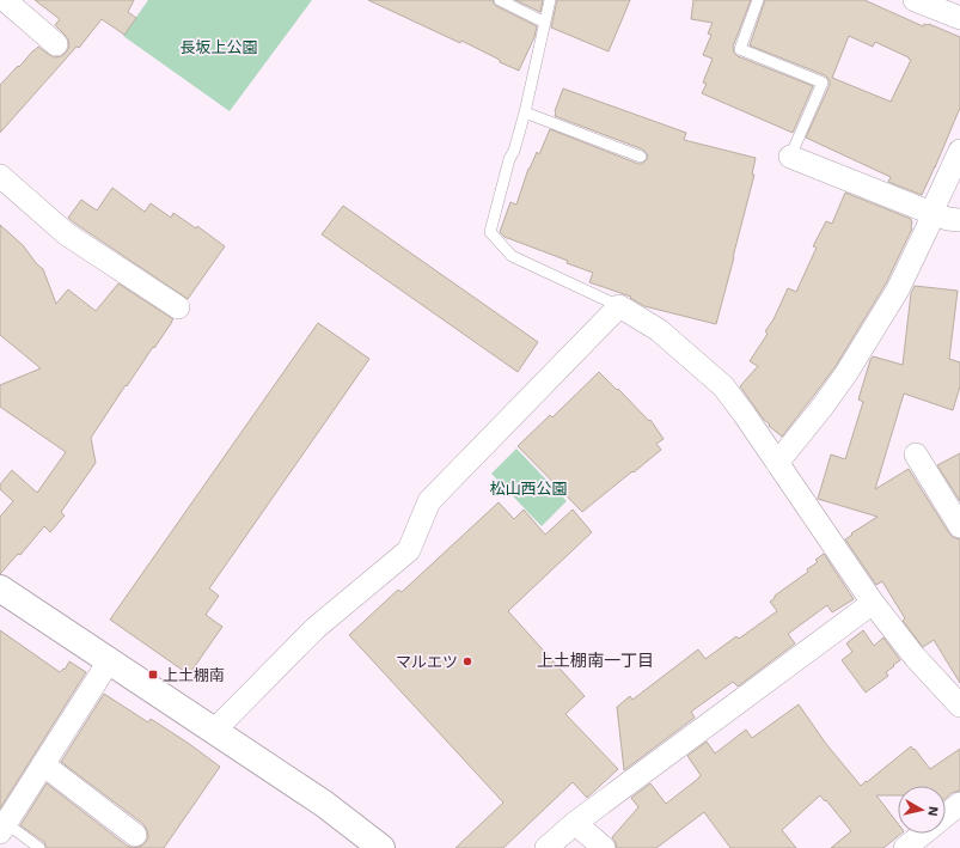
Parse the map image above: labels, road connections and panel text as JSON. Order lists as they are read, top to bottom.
{
  "districts": ["上土棚南一丁目"],
  "parks": ["長坂上公園", "松山西公園"],
  "places": {
    "other": ["マルエツ"],
    "transit": ["上土棚南"]
  },
  "north": "right"
}
